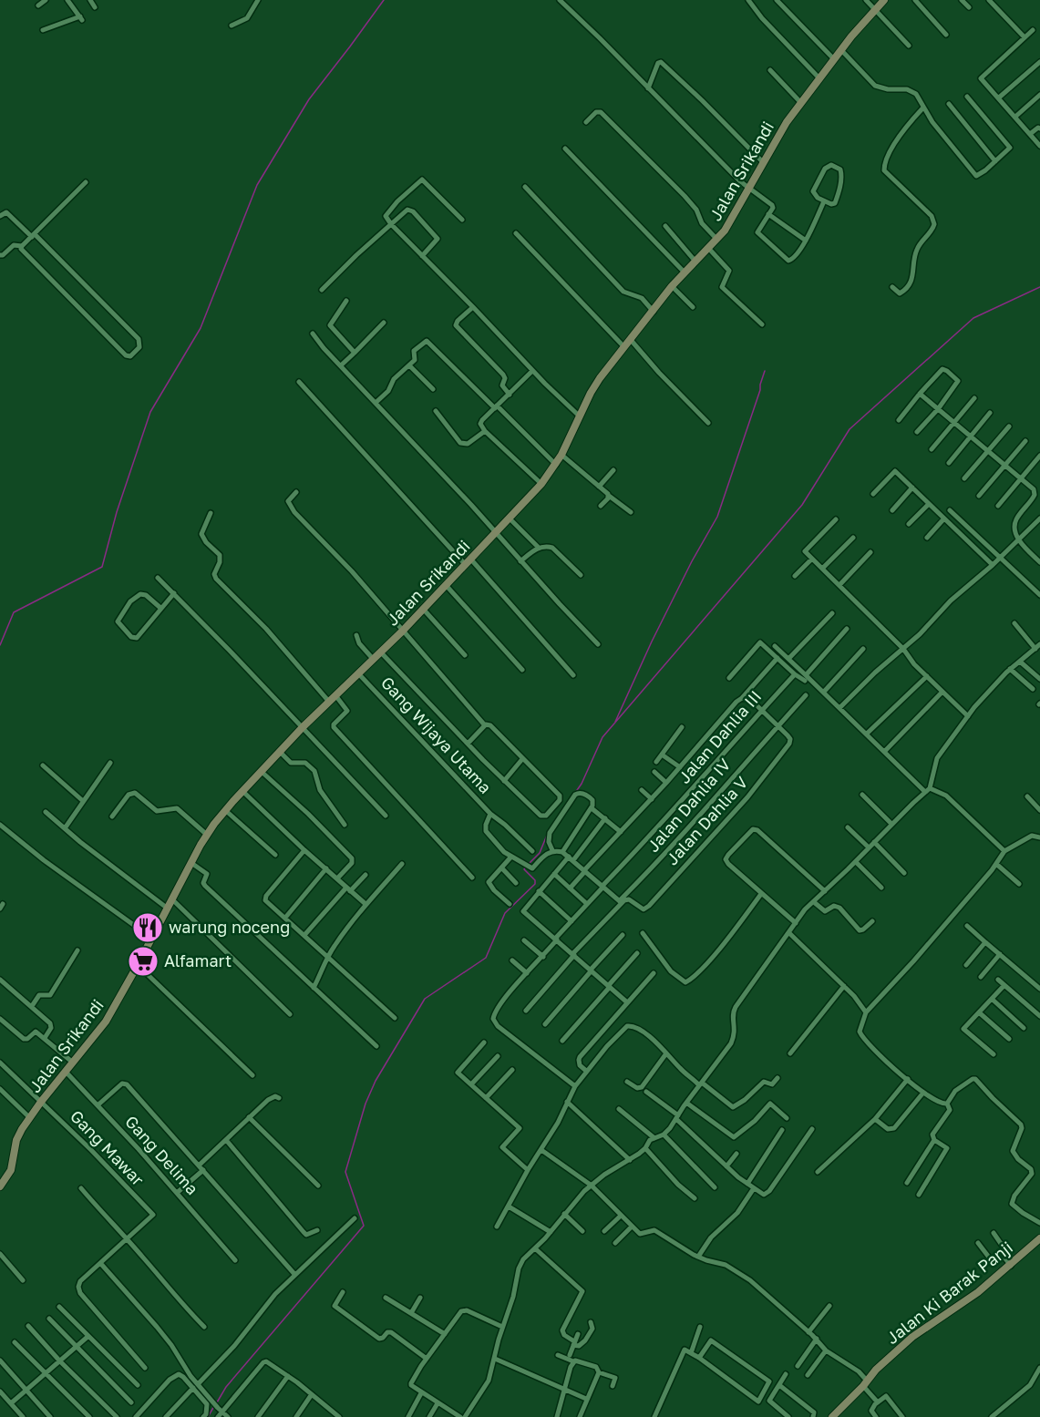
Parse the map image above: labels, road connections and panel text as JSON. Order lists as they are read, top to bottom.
{
  "streets": {
    "street": [
      "Jalan Srikandi",
      "Gang Wijaya Utama",
      "Jalan Dahlia III",
      "Jalan Dahlia IV",
      "Jalan Dahlia V",
      "Gang Mawar",
      "Gang Delima",
      "Jalan Ki Barak Panji"
    ]
  },
  "crossings": [
    ["Jalan Srikandi", "Gang Wijaya Utama"],
    ["Jalan Srikandi", "Gang Mawar"],
    ["Jalan Srikandi", "Gang Delima"],
    ["Jalan Dahlia IV", "Jalan Dahlia V"]
  ],
  "places": {
    "restaurant": ["warung noceng"],
    "supermarket": ["Alfamart"]
  }
}
